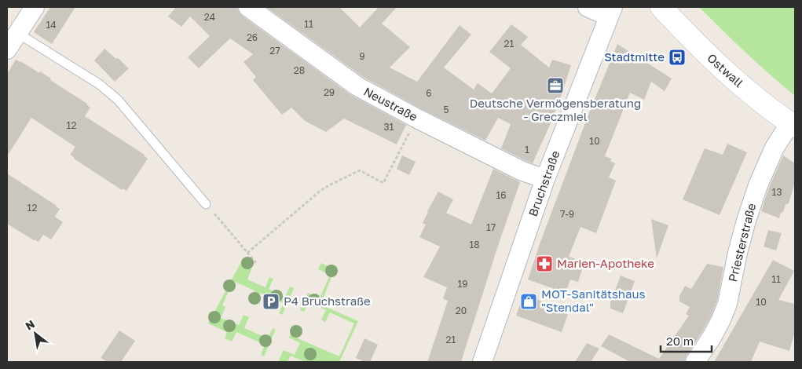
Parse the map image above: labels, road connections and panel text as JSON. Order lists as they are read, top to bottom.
{
  "streets": {
    "main road": ["Ostwall"],
    "street": ["Neustraße", "Bruchstraße", "Priesterstraße"]
  },
  "crossings": [
    ["Ostwall", "Priesterstraße"],
    ["Neustraße", "Bruchstraße"]
  ],
  "places": {
    "bus stop": ["Stadtmitte"],
    "office": ["Deutsche Vermögensberatung - Greczmiel"],
    "pharmacy": ["Marien-Apotheke"],
    "parking": ["P4 Bruchstraße"],
    "shop": ["MOT-Sanitätshaus \"Stendal\""]
  },
  "house_numbers": [
    "24",
    "11",
    "14",
    "26",
    "21",
    "27",
    "9",
    "28",
    "29",
    "6",
    "5",
    "12",
    "31",
    "10",
    "1",
    "13",
    "16",
    "12",
    "7-9",
    "17",
    "18",
    "11",
    "19",
    "10",
    "20",
    "21"
  ],
  "scale_bar": "20 m",
  "north": "top left"
}
